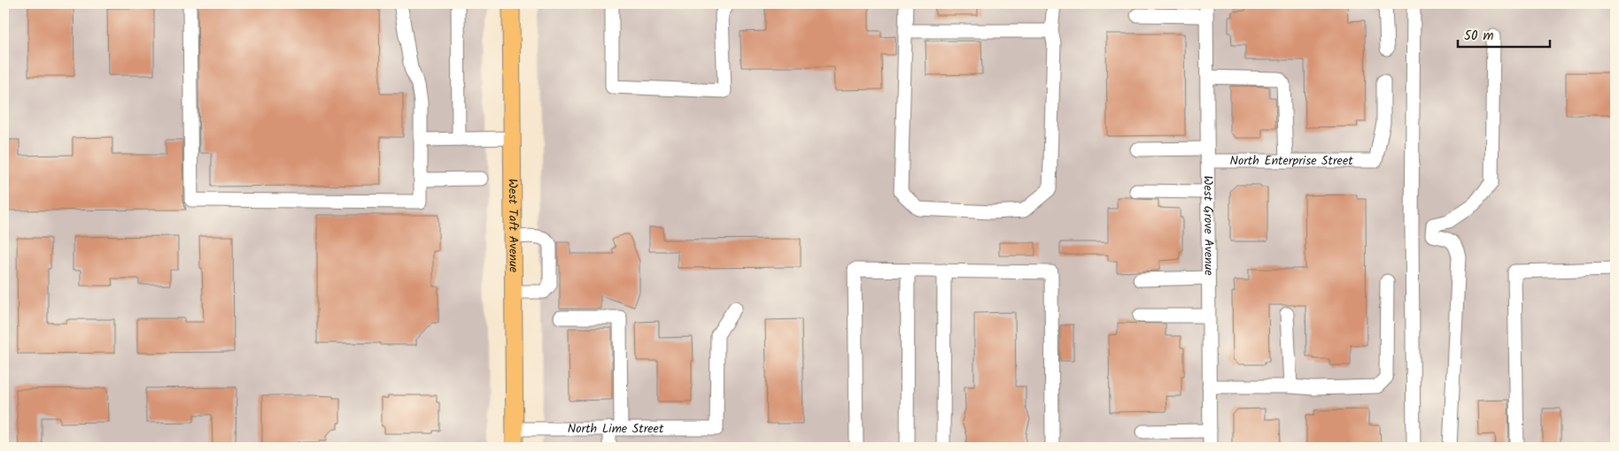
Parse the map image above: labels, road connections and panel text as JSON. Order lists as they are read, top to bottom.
{
  "streets": {
    "main road": ["West Taft Avenue"],
    "street": ["North Enterprise Street", "West Grove Avenue", "North Lime Street"]
  },
  "crossings": [
    ["North Enterprise Street", "West Grove Avenue"],
    ["West Taft Avenue", "North Lime Street"]
  ],
  "scale_bar": "50 m"
}
